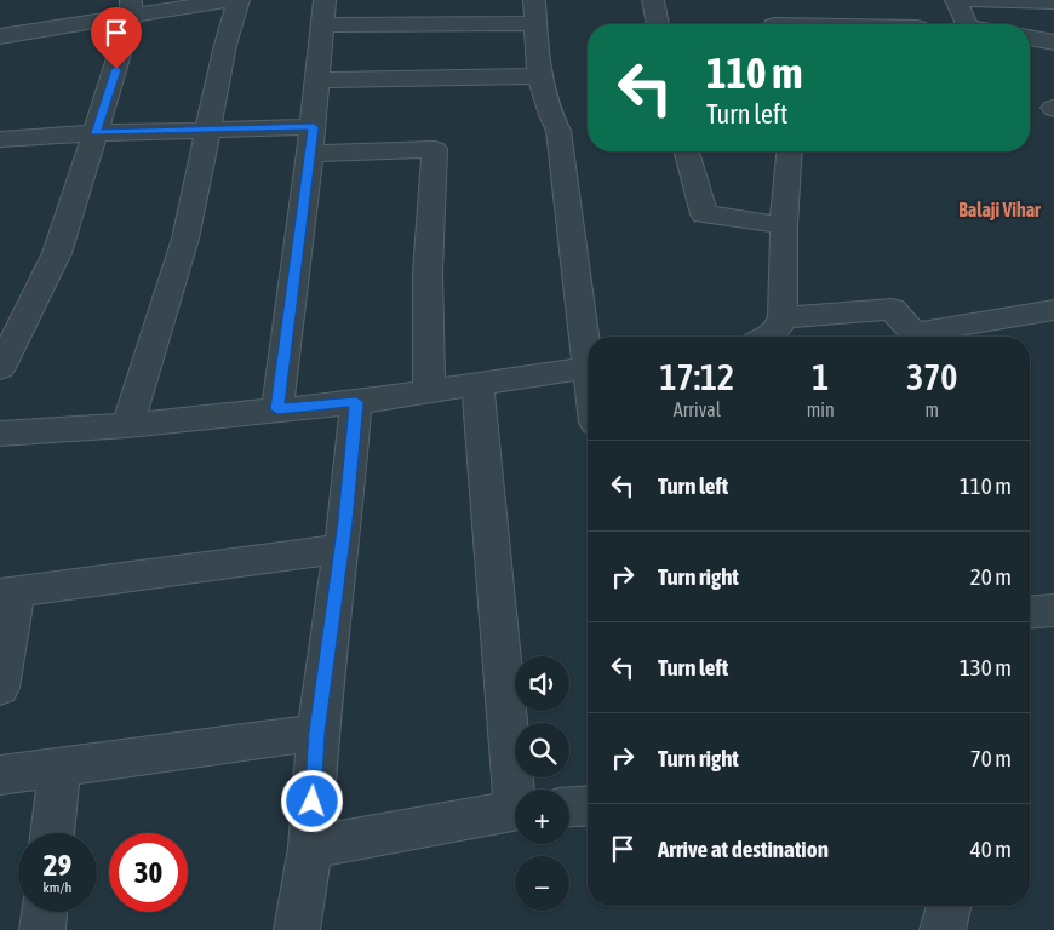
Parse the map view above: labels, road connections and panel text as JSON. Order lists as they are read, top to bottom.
{
  "districts": ["Balaji Vihar"],
  "page": {
    "turn": ["110 m", "Turn left"],
    "eta": [
      "17:12",
      "Arrival",
      "1",
      "min",
      "370",
      "m"
    ],
    "list": [
      {
        "name": "Turn left",
        "value": "110 m"
      },
      {
        "name": "Turn right",
        "value": "20 m"
      },
      {
        "name": "Turn left",
        "value": "130 m"
      },
      {
        "name": "Turn right",
        "value": "70 m"
      },
      {
        "name": "Arrive at destination",
        "value": "40 m"
      }
    ],
    "map_buttons": ["+", "−"],
    "speed": "29 km/h",
    "limit": "30"
  }
}
